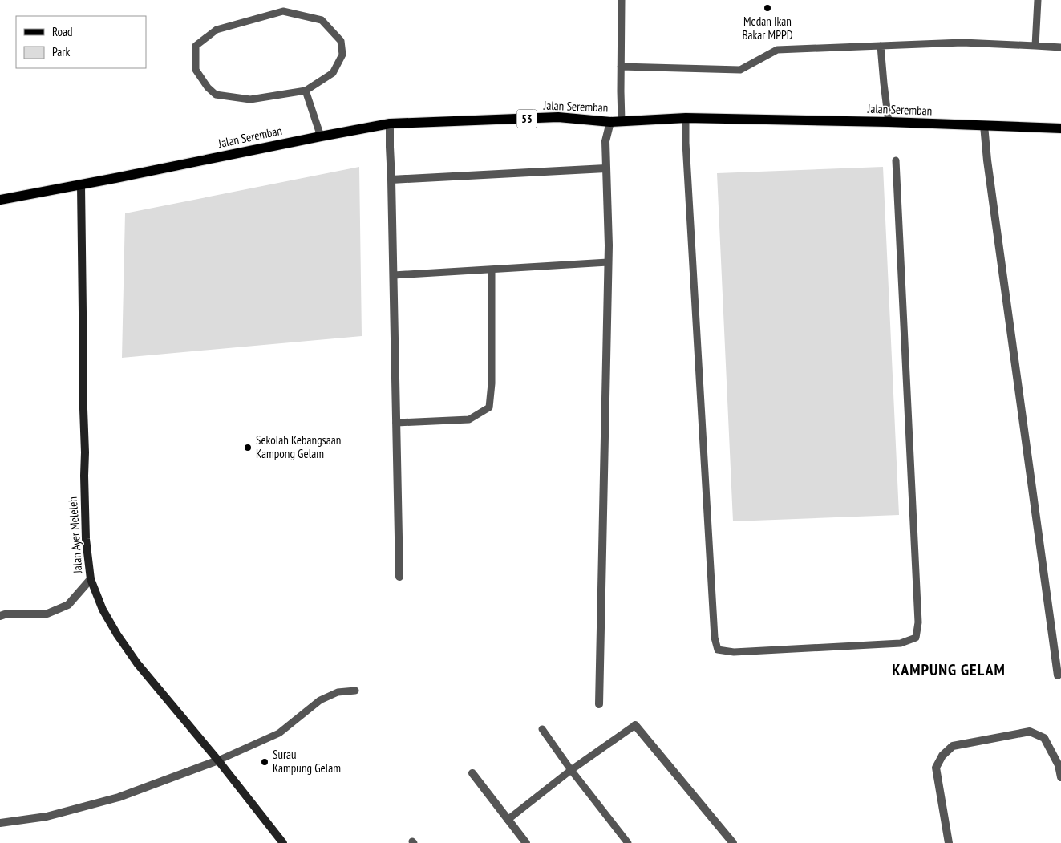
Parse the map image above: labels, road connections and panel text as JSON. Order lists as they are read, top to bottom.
{
  "streets": {
    "main road": ["Jalan Seremban", "53"],
    "street": ["Jalan Ayer Meleleh"]
  },
  "crossings": [
    ["Jalan Seremban", "Jalan Ayer Meleleh"]
  ],
  "districts": ["KAMPUNG GELAM"],
  "places": ["Medan Ikan Bakar MPPD", "Sekolah Kebangsaan Kampong Gelam", "Surau Kampung Gelam"],
  "legend": ["Road", "Park"]
}
